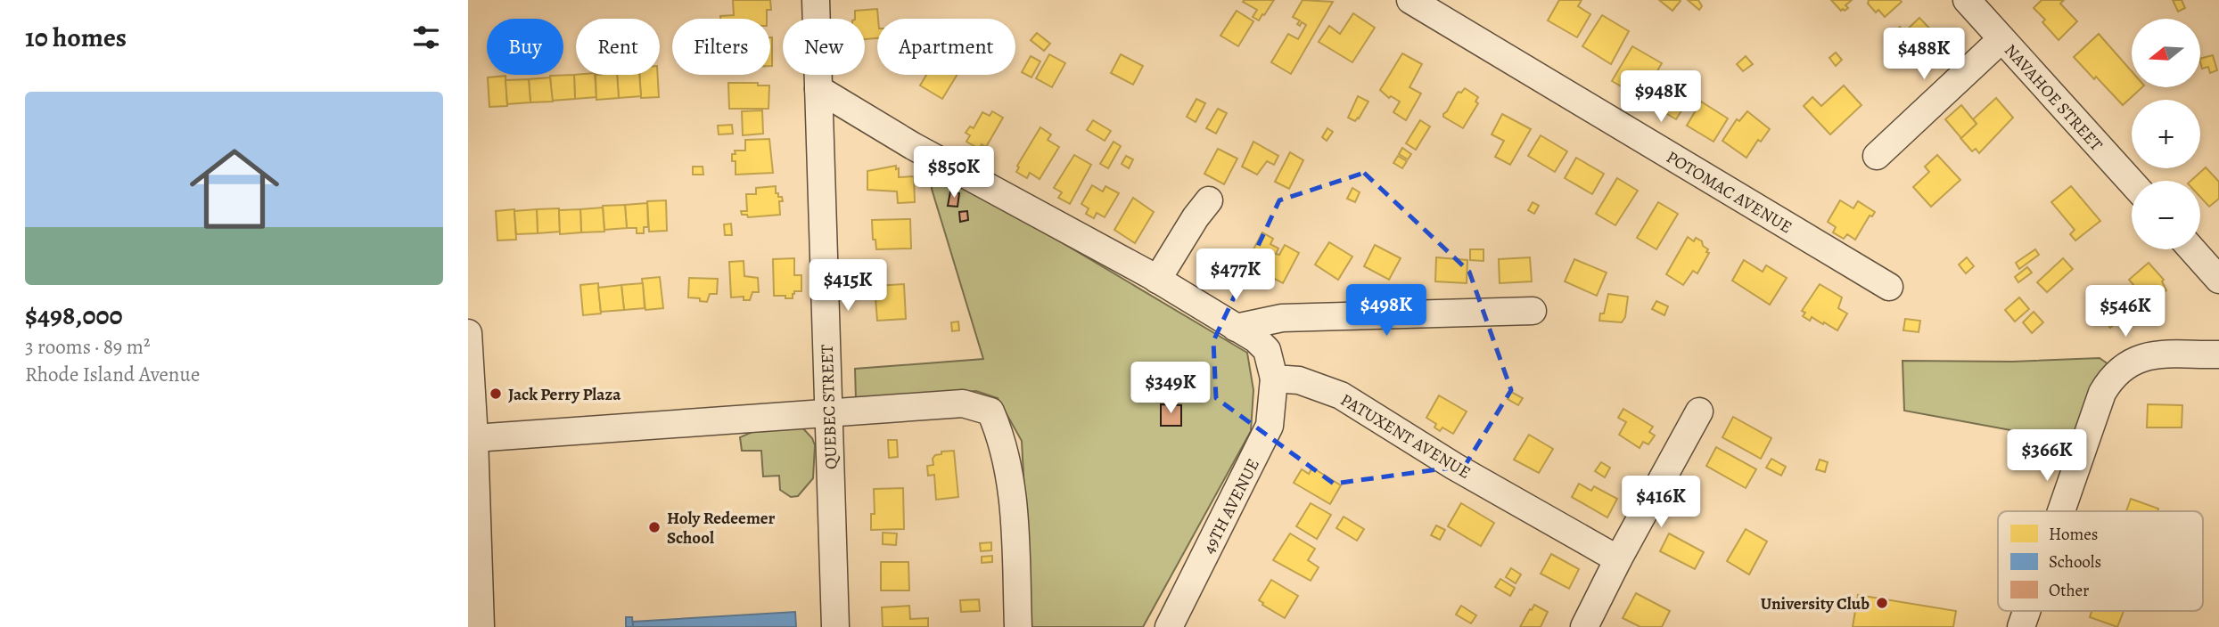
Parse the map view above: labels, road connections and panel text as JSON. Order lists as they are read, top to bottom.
{
  "streets": {
    "street": [
      "NAVAHOE STREET",
      "POTOMAC AVENUE",
      "QUEBEC STREET",
      "PATUXENT AVENUE",
      "49TH AVENUE"
    ]
  },
  "crossings": [
    ["PATUXENT AVENUE", "49TH AVENUE"]
  ],
  "places": ["Jack Perry Plaza", "Holy Redeemer School", "University Club"],
  "legend": ["Homes", "Schools", "Other"],
  "north": "left",
  "page": {
    "heading": "10 homes",
    "map_buttons": ["+", "−"],
    "chip": [
      "Buy",
      "Rent",
      "Filters",
      "New",
      "Apartment"
    ],
    "price": [
      "$488K",
      "$948K",
      "$850K",
      "$477K",
      "$415K",
      "$498K",
      "$546K",
      "$349K",
      "$366K",
      "$416K"
    ],
    "list": [
      {
        "name": "$498,000",
        "note": "3 rooms · 89 m² · Rhode Island Avenue"
      }
    ]
  }
}
